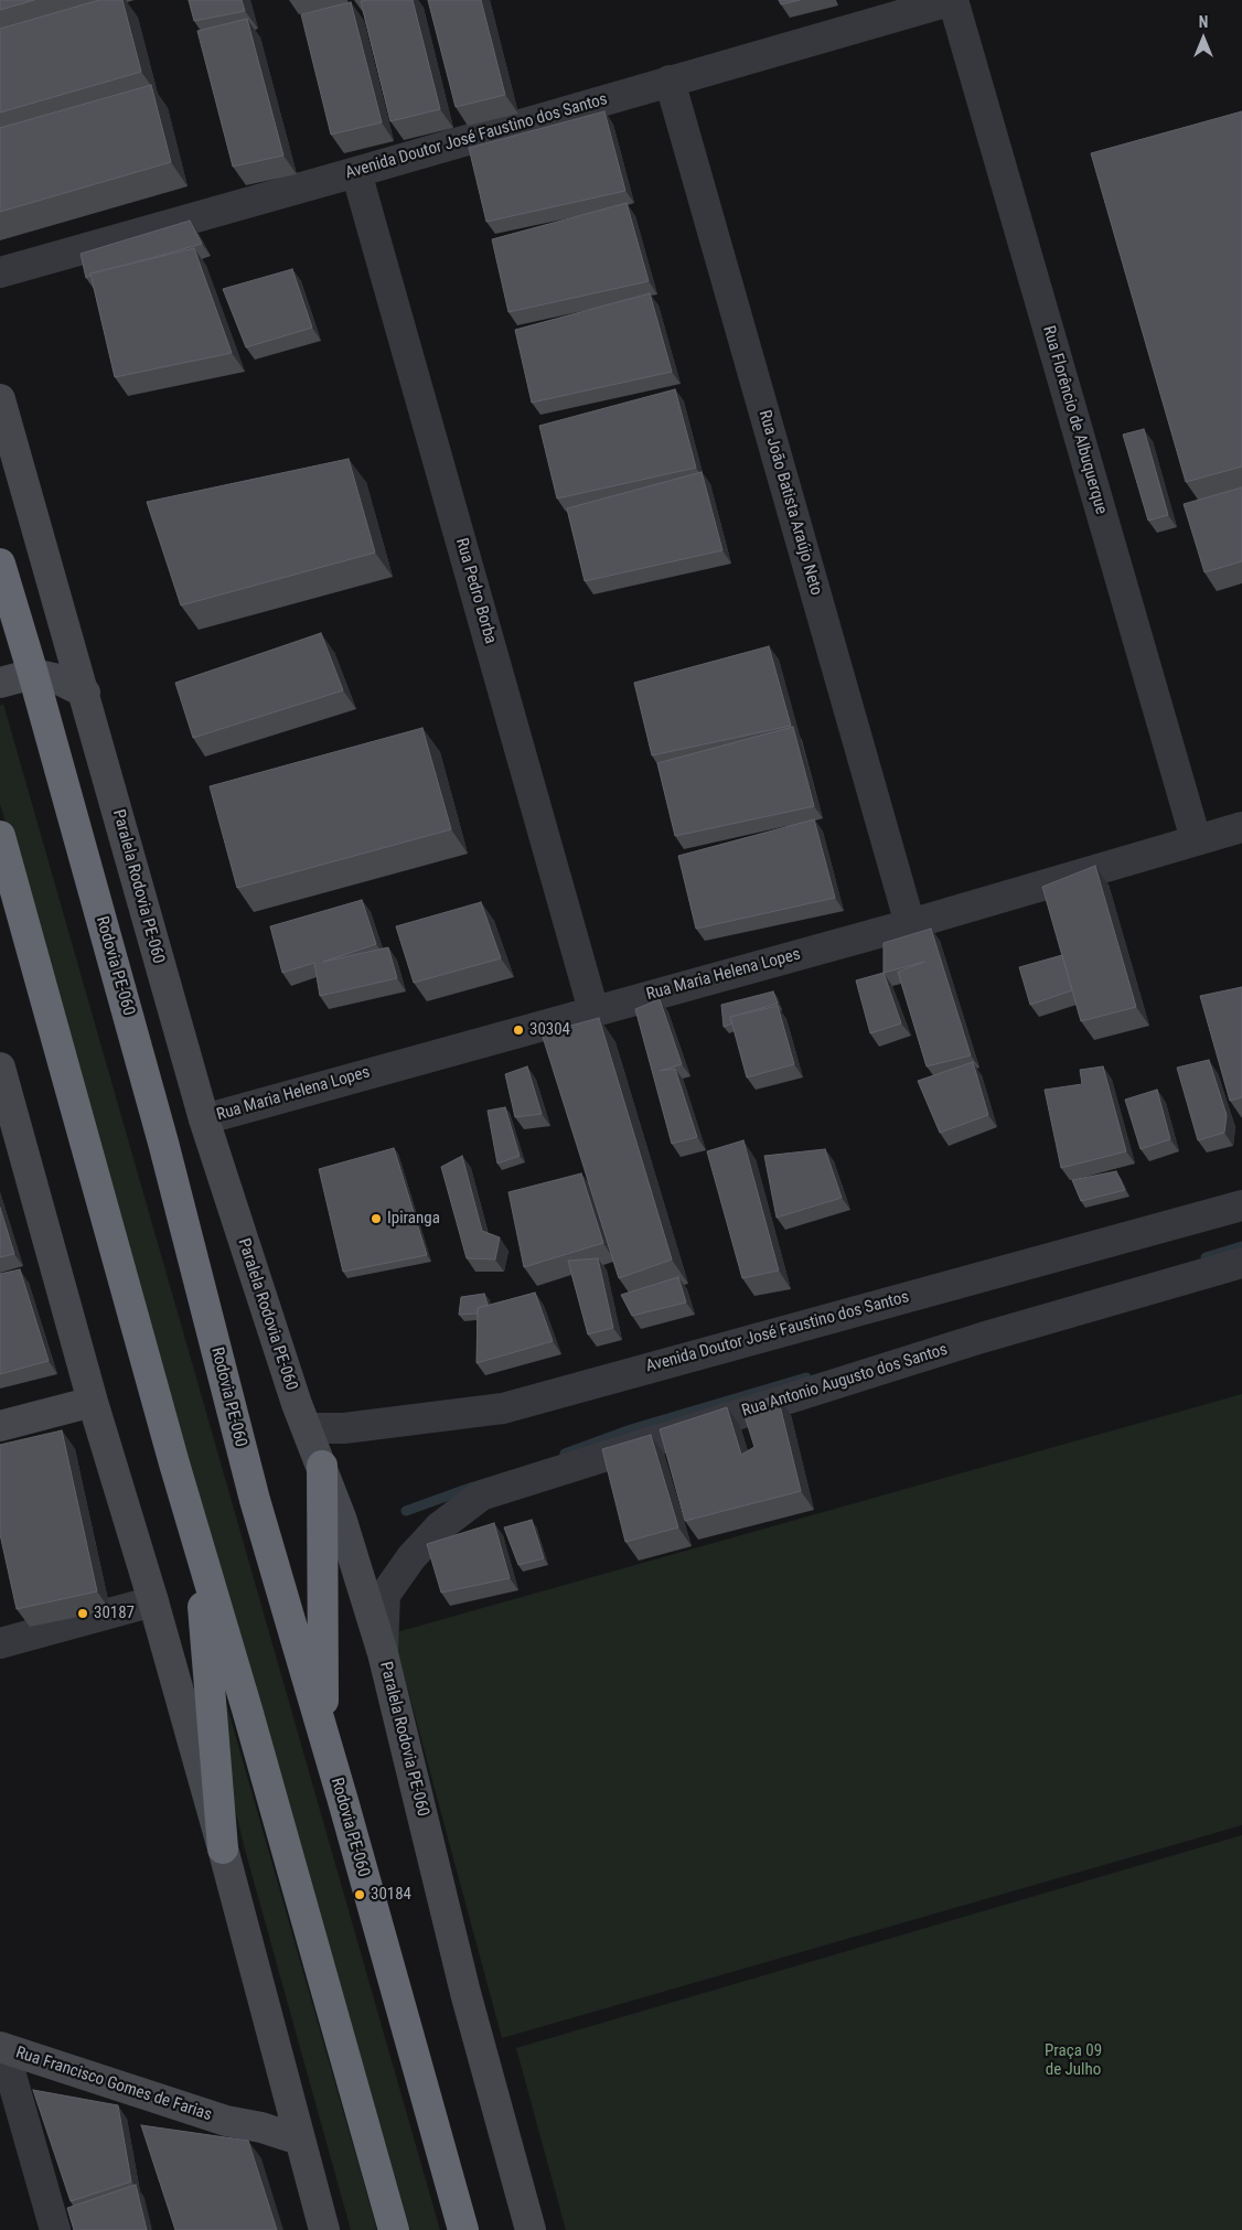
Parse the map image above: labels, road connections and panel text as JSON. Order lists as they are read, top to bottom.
{
  "streets": {
    "highway": ["Rodovia PE-060"],
    "main road": ["Paralela Rodovia PE-060", "Rua Francisco Gomes de Farias"],
    "street": [
      "Avenida Doutor José Faustino dos Santos",
      "Rua Florêncio de Albuquerque",
      "Rua João Batista Araújo Neto",
      "Rua Pedro Borba",
      "Rua Maria Helena Lopes",
      "Rua Antonio Augusto dos Santos"
    ]
  },
  "crossings": [
    ["Avenida Doutor José Faustino dos Santos", "Rua Florêncio de Albuquerque"],
    ["Avenida Doutor José Faustino dos Santos", "Rua João Batista Araújo Neto"],
    ["Avenida Doutor José Faustino dos Santos", "Rua Pedro Borba"],
    ["Avenida Doutor José Faustino dos Santos", "Paralela Rodovia PE-060"],
    ["Rua Florêncio de Albuquerque", "Rua Maria Helena Lopes"],
    ["Rua João Batista Araújo Neto", "Rua Maria Helena Lopes"],
    ["Rua Pedro Borba", "Rua Maria Helena Lopes"],
    ["Paralela Rodovia PE-060", "Rua Maria Helena Lopes"],
    ["Paralela Rodovia PE-060", "Rua Antonio Augusto dos Santos"]
  ],
  "parks": ["Praça 09 de Julho"],
  "places": [
    "30304",
    "Ipiranga",
    "30187",
    "30184"
  ],
  "north": "top"
}
